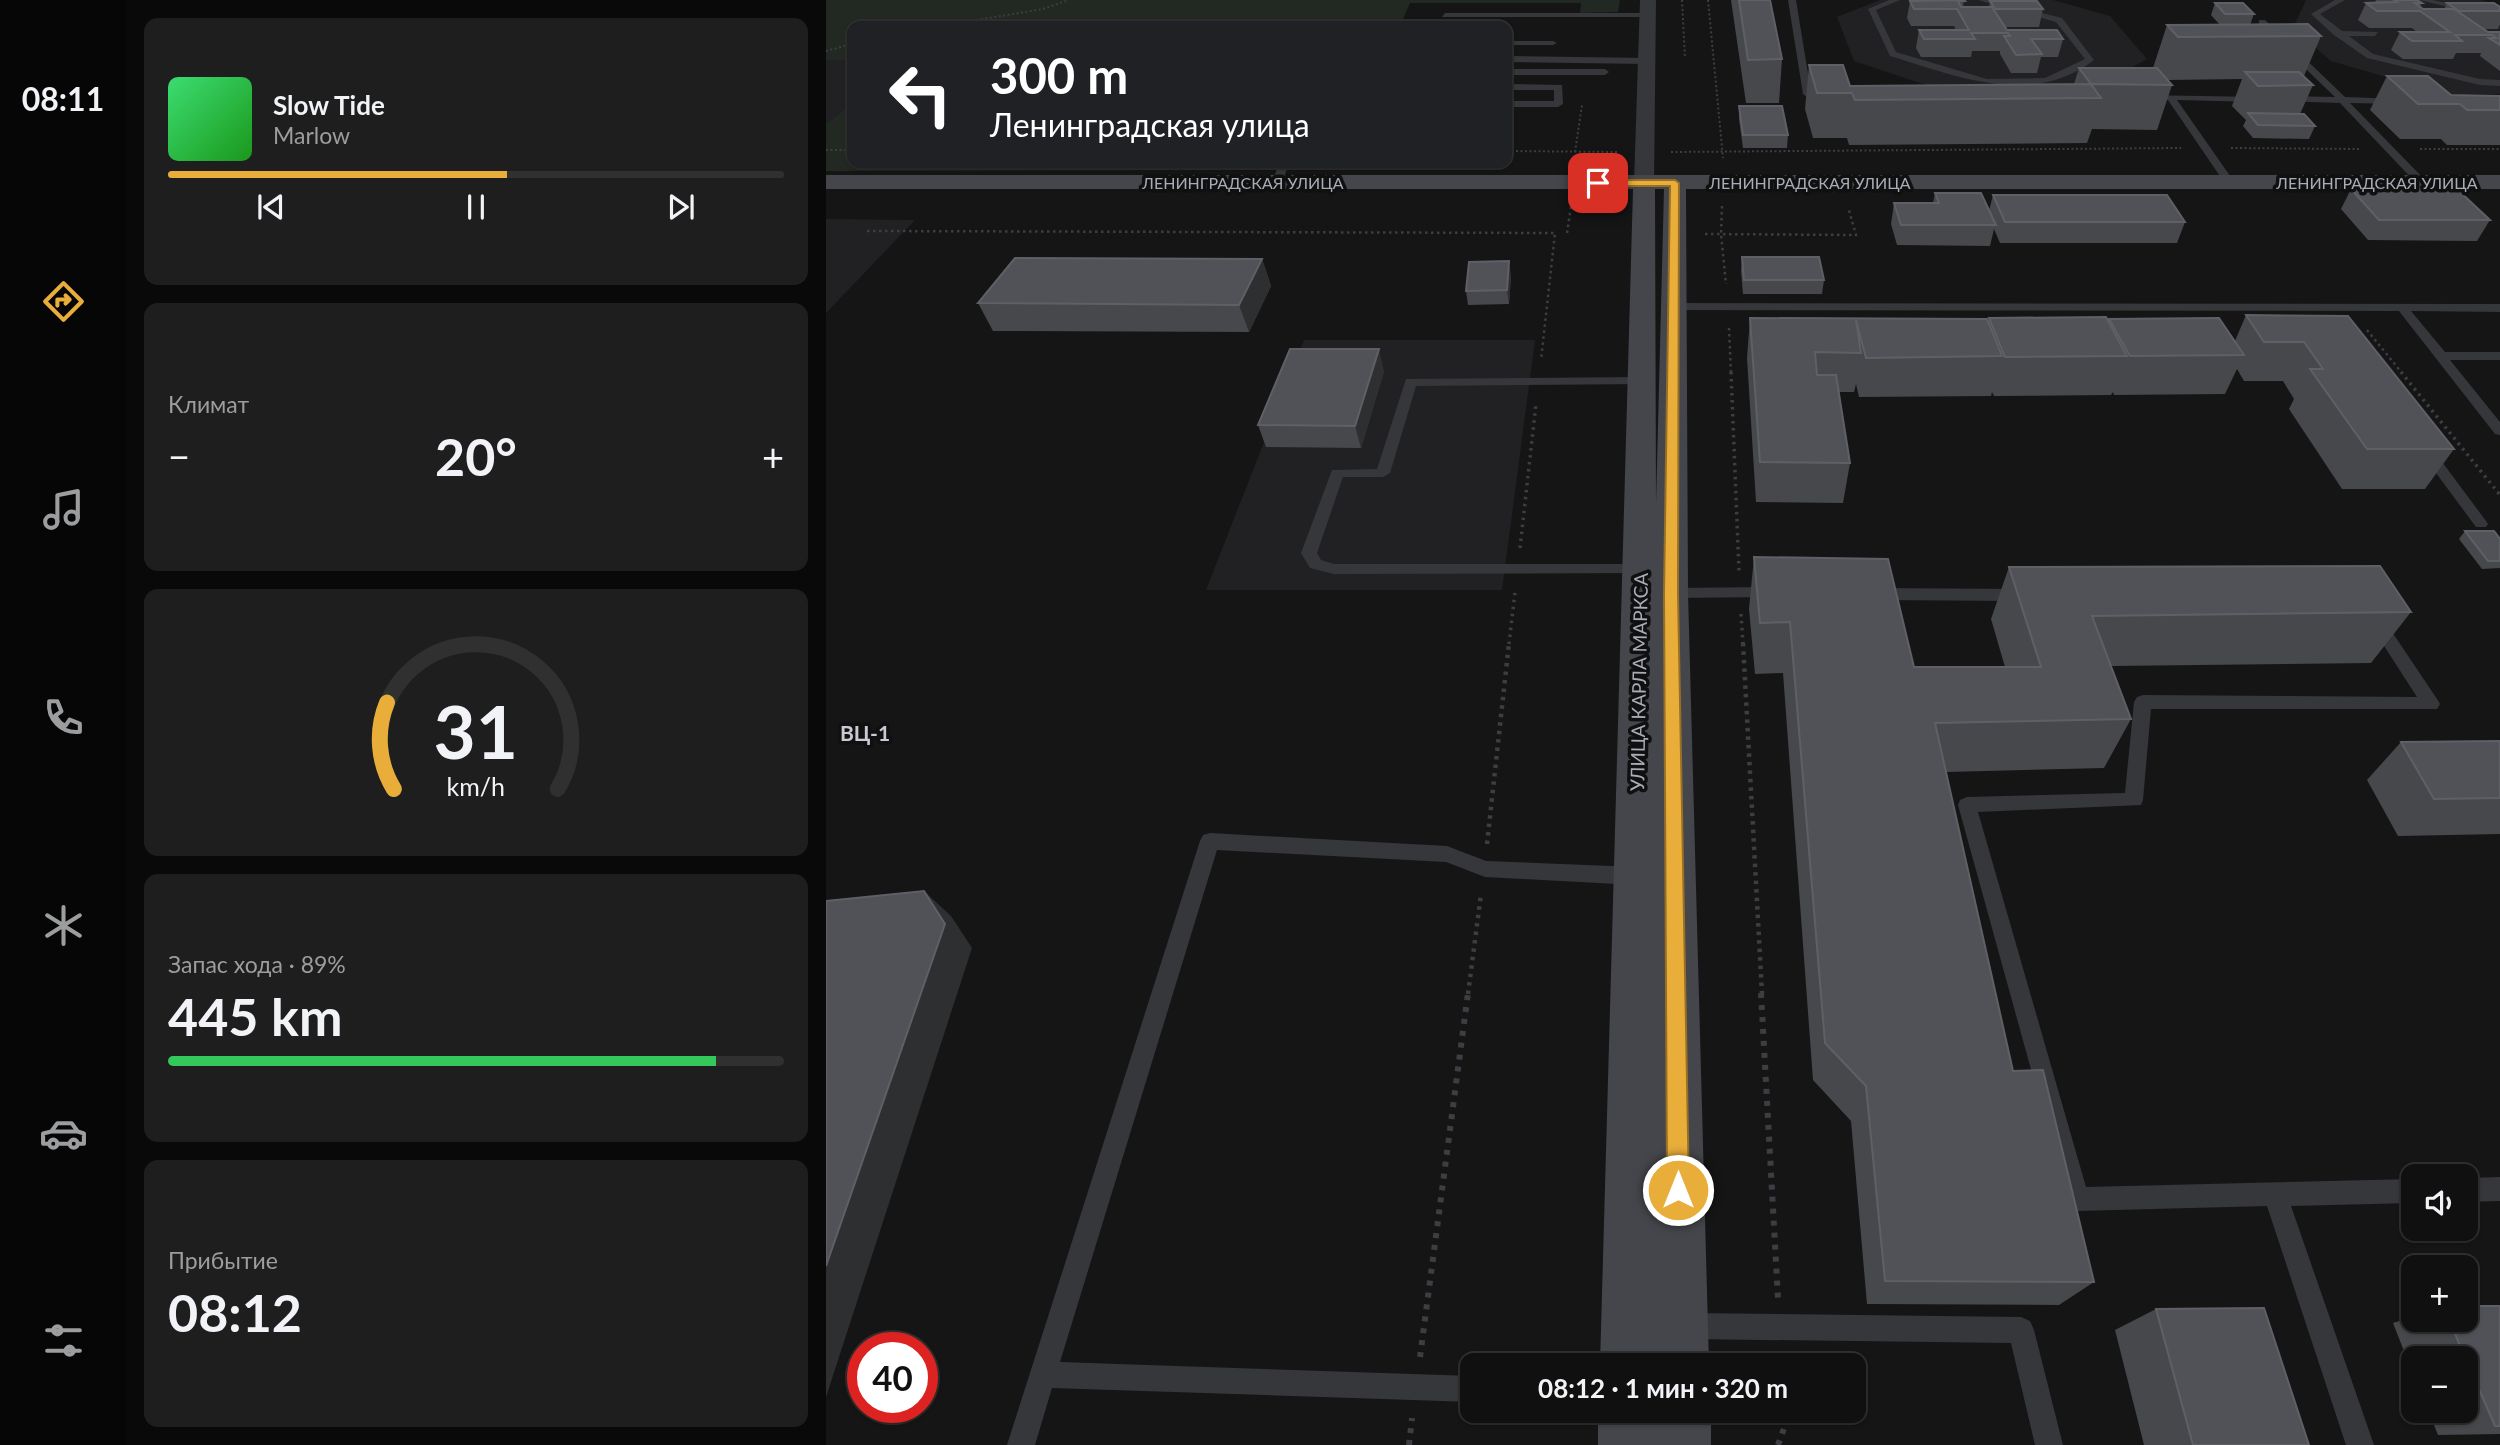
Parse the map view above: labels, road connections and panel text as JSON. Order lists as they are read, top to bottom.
{
  "streets": {
    "street": ["ЛЕНИНГРАДСКАЯ УЛИЦА", "УЛИЦА КАРЛА МАРКСА"]
  },
  "districts": ["ВЦ-1"],
  "page": {
    "tabs": "08:11",
    "turn": ["300 m", "Ленинградская улица"],
    "song": ["Slow Tide", "Marlow"],
    "tile": [
      "Климат",
      ["Запас хода · 89%", "445 km"],
      ["Прибытие", "08:12"]
    ],
    "heat": ["−", "20°", "+"],
    "map_buttons": ["+", "−"],
    "limit": "40",
    "trip": "08:12 · 1 мин · 320 m",
    "gauge": ["31", "km/h"]
  }
}
